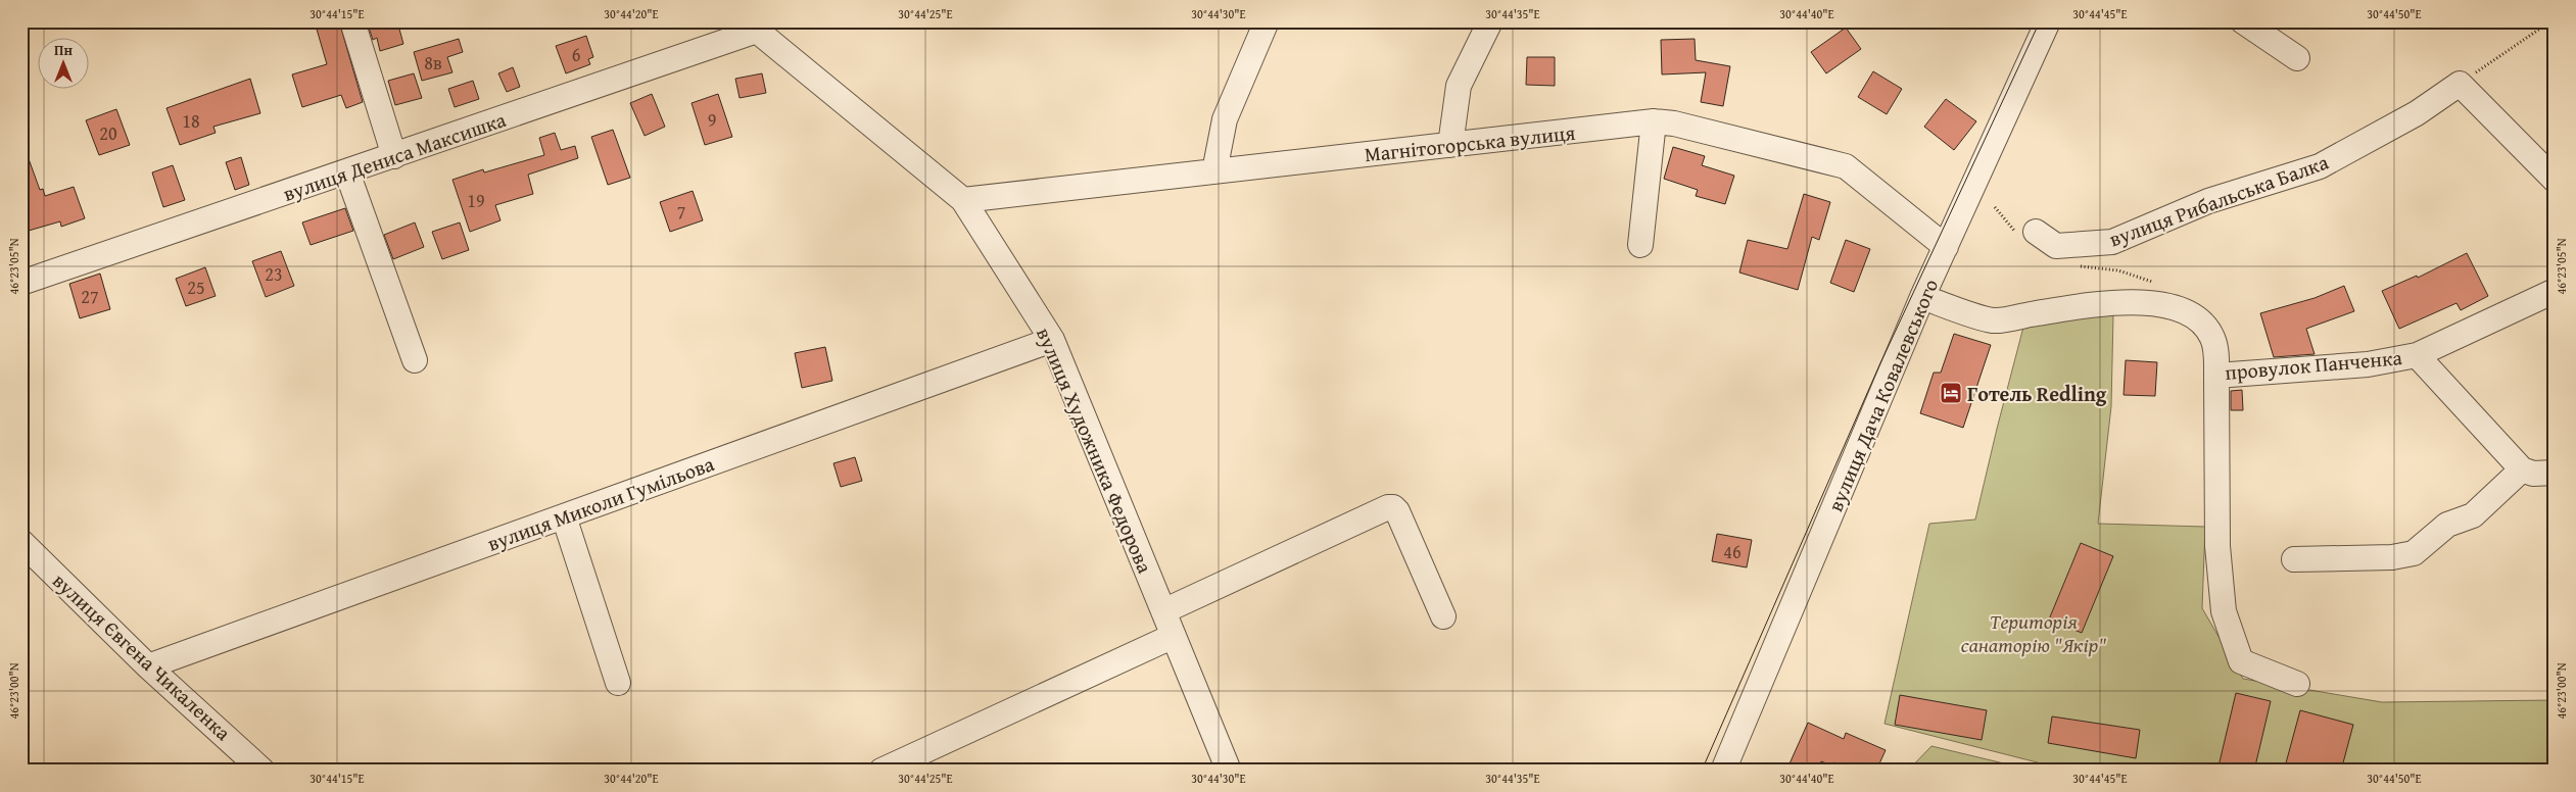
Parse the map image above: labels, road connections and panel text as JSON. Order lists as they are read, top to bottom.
{
  "streets": {
    "street": [
      "Магнітогорська вулиця",
      "вулиця Дениса Максишка",
      "вулиця Рибальська Балка",
      "провулок Панченка",
      "вулиця Дача Ковалевського",
      "вулиця Художника Федорова",
      "вулиця Миколи Гумільова",
      "вулиця Євгена Чикаленка"
    ]
  },
  "crossings": [
    ["Магнітогорська вулиця", "вулиця Дача Ковалевського"],
    ["Магнітогорська вулиця", "вулиця Художника Федорова"],
    ["вулиця Дениса Максишка", "вулиця Художника Федорова"],
    ["провулок Панченка", "вулиця Дача Ковалевського"],
    ["вулиця Художника Федорова", "вулиця Миколи Гумільова"],
    ["вулиця Миколи Гумільова", "вулиця Євгена Чикаленка"]
  ],
  "parks": ["Територія санаторію \"Якір\""],
  "places": {
    "hotel": ["Готель Redling"]
  },
  "house_numbers": [
    "6",
    "8в",
    "9",
    "18",
    "20",
    "19",
    "7",
    "23",
    "25",
    "27",
    "46"
  ],
  "north": "top",
  "coordinates": [
    "30°44'15\"E",
    "30°44'20\"E",
    "30°44'25\"E",
    "30°44'30\"E",
    "30°44'35\"E",
    "30°44'40\"E",
    "30°44'45\"E",
    "30°44'50\"E",
    "46°23'05\"N",
    "46°23'00\"N"
  ]
}
